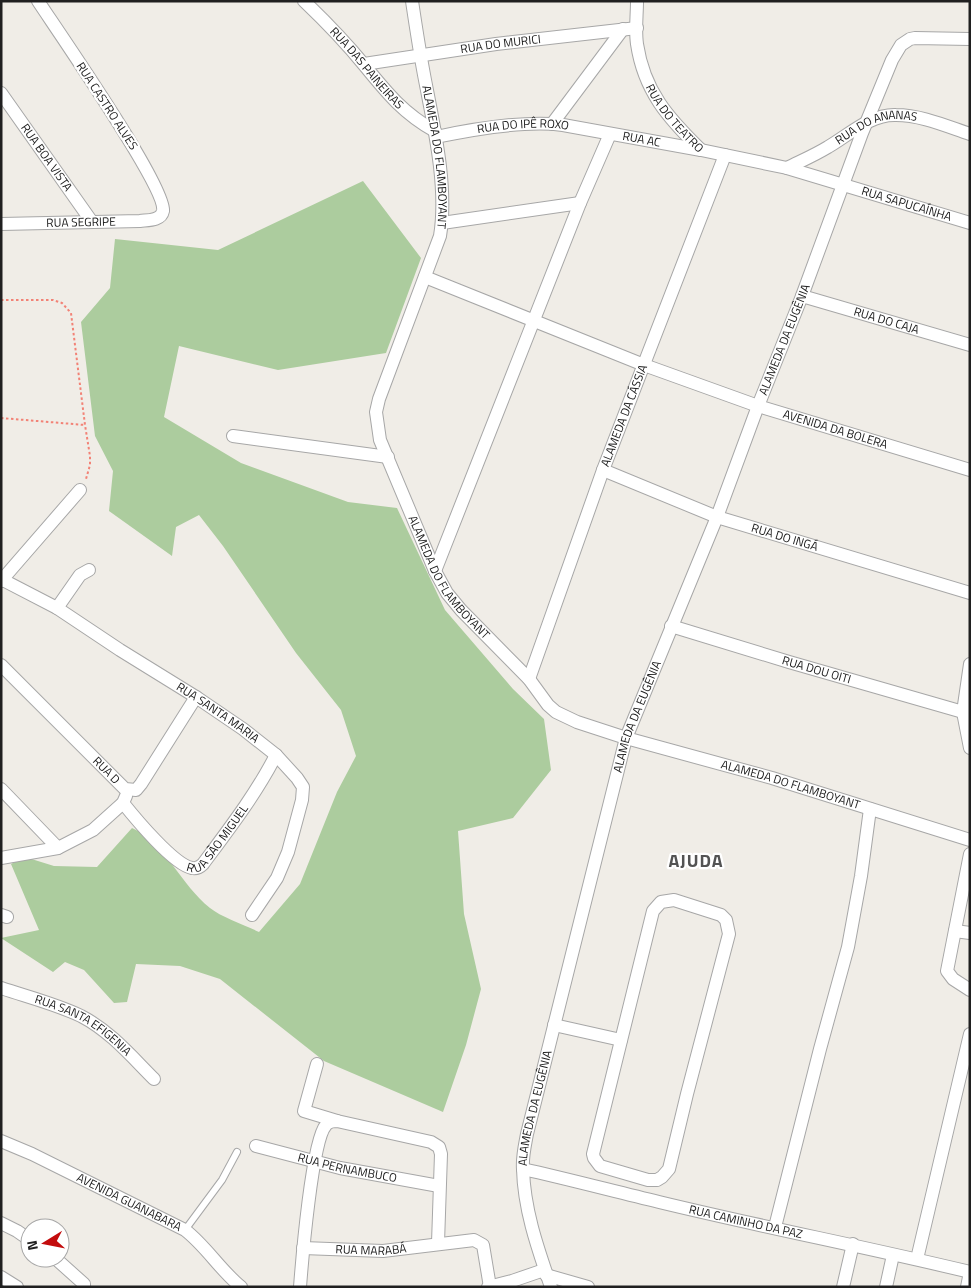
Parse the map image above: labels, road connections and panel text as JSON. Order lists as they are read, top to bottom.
{
  "streets": {
    "street": [
      "RUA DO MURICI",
      "RUA DAS PAINEIRAS",
      "RUA CASTRO ALVES",
      "RUA DO TEATRO",
      "RUA DO IPÊ ROXO",
      "RUA DO ANANAS",
      "RUA AC",
      "ALAMEDA DO FLAMBOYANT",
      "RUA BOA VISTA",
      "RUA SAPUCAÍNHA",
      "RUA SEGRIPE",
      "RUA DO CAJA",
      "ALAMEDA DA EUGÊNIA",
      "ALAMEDA DA CÁSSIA",
      "AVENIDA DA BOLERA",
      "RUA DO INGÁ",
      "RUA DOU OITI",
      "RUA SANTA MARIA",
      "RUA D",
      "RUA SÃO MIGUEL",
      "RUA SANTA EFIGENIA",
      "RUA PERNAMBUCO",
      "AVENIDA GUANABARA",
      "RUA CAMINHO DA PAZ",
      "RUA MARABÁ"
    ]
  },
  "crossings": [
    ["RUA DO MURICI", "RUA DAS PAINEIRAS"],
    ["RUA DO MURICI", "RUA DO TEATRO"],
    ["RUA DO MURICI", "ALAMEDA DO FLAMBOYANT"],
    ["RUA DAS PAINEIRAS", "RUA DO IPÊ ROXO"],
    ["RUA DAS PAINEIRAS", "ALAMEDA DO FLAMBOYANT"],
    ["RUA CASTRO ALVES", "RUA SEGRIPE"],
    ["RUA DO TEATRO", "RUA DO ANANAS"],
    ["RUA DO TEATRO", "RUA AC"],
    ["RUA DO TEATRO", "RUA SAPUCAÍNHA"],
    ["RUA DO TEATRO", "ALAMEDA DA EUGÊNIA"],
    ["RUA DO TEATRO", "ALAMEDA DA CÁSSIA"],
    ["RUA DO IPÊ ROXO", "RUA AC"],
    ["RUA DO IPÊ ROXO", "ALAMEDA DO FLAMBOYANT"],
    ["RUA DO ANANAS", "ALAMEDA DA EUGÊNIA"],
    ["ALAMEDA DO FLAMBOYANT", "ALAMEDA DA EUGÊNIA"],
    ["ALAMEDA DO FLAMBOYANT", "ALAMEDA DA CÁSSIA"],
    ["ALAMEDA DO FLAMBOYANT", "AVENIDA DA BOLERA"],
    ["RUA BOA VISTA", "RUA SEGRIPE"],
    ["RUA SAPUCAÍNHA", "ALAMEDA DA EUGÊNIA"],
    ["RUA DO CAJA", "ALAMEDA DA EUGÊNIA"],
    ["ALAMEDA DA EUGÊNIA", "AVENIDA DA BOLERA"],
    ["ALAMEDA DA EUGÊNIA", "RUA DO INGÁ"],
    ["ALAMEDA DA EUGÊNIA", "RUA DOU OITI"],
    ["ALAMEDA DA EUGÊNIA", "RUA CAMINHO DA PAZ"],
    ["ALAMEDA DA CÁSSIA", "AVENIDA DA BOLERA"],
    ["ALAMEDA DA CÁSSIA", "RUA DO INGÁ"],
    ["RUA SANTA MARIA", "RUA D"],
    ["RUA SANTA MARIA", "RUA SÃO MIGUEL"]
  ],
  "districts": ["AJUDA"],
  "north": "left"
}
